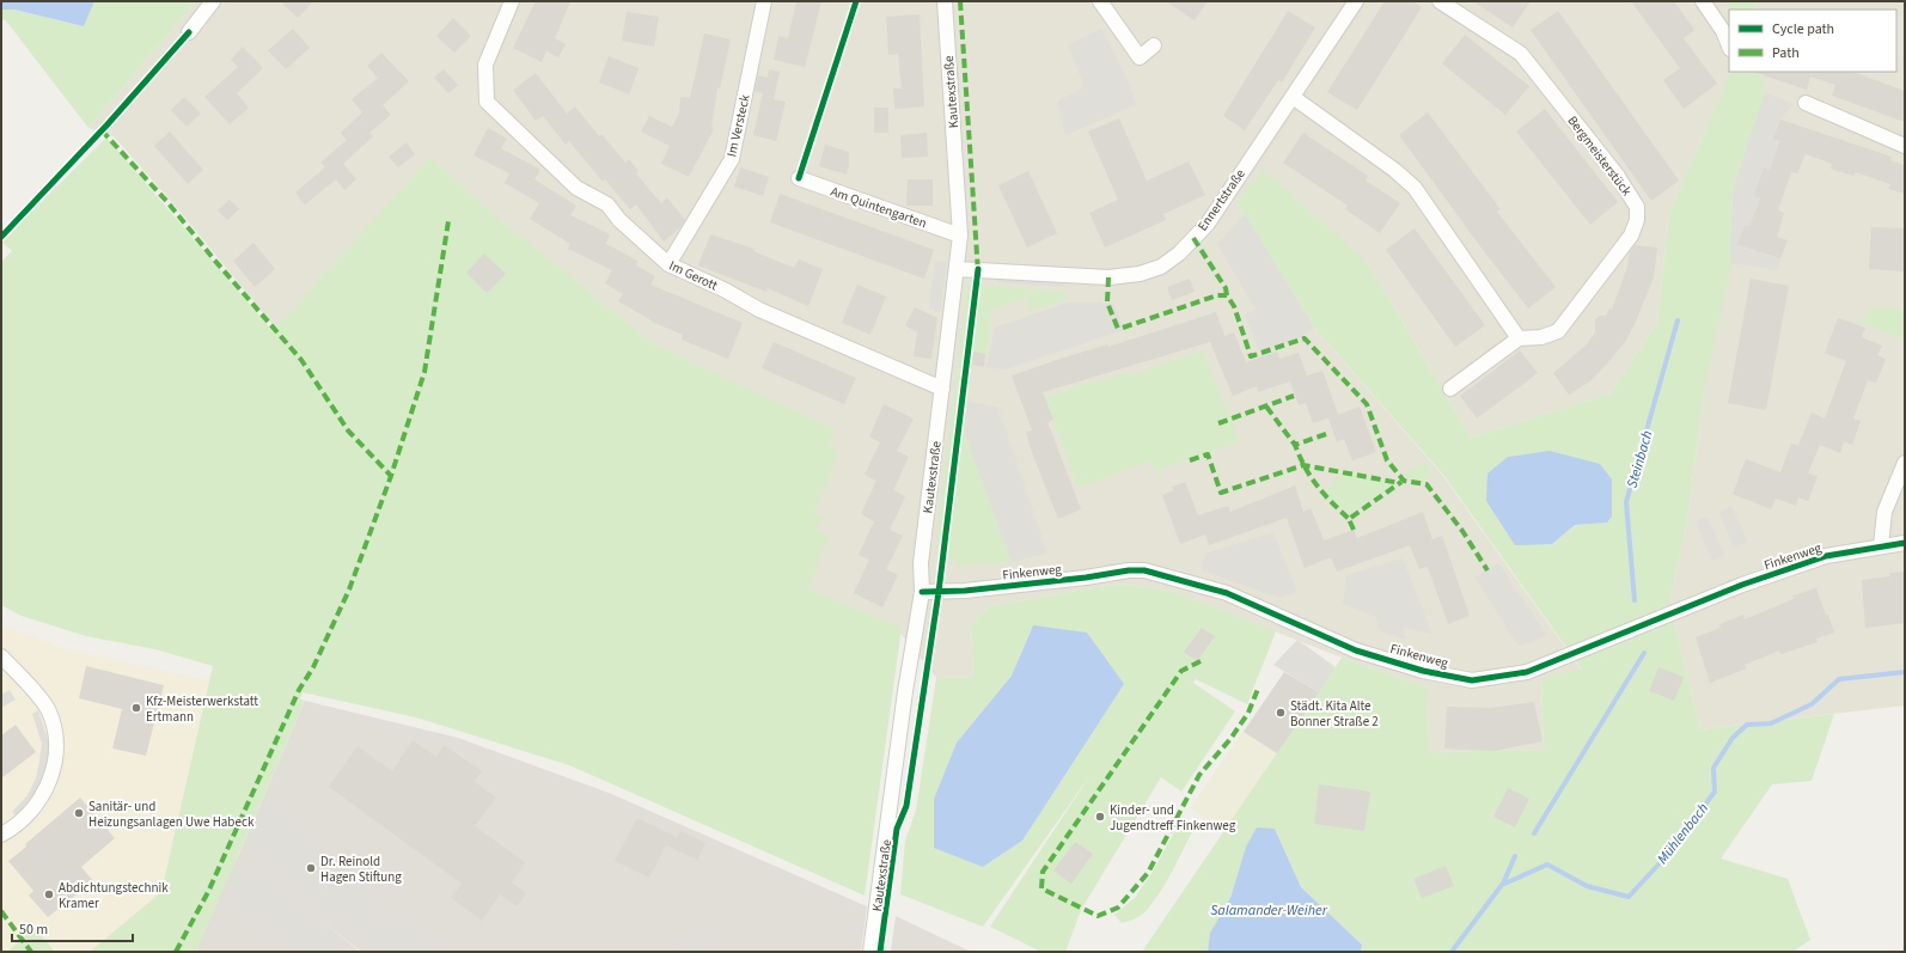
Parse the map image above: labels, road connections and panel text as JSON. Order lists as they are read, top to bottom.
{
  "streets": {
    "street": [
      "Kautexstraße",
      "Im Versteck",
      "Bergmeisterstück",
      "Ennertstraße",
      "Am Quintengarten",
      "Im Gerott",
      "Finkenweg"
    ]
  },
  "crossings": [
    ["Kautexstraße", "Ennertstraße"],
    ["Kautexstraße", "Am Quintengarten"],
    ["Kautexstraße", "Im Gerott"],
    ["Kautexstraße", "Finkenweg"],
    ["Im Versteck", "Im Gerott"]
  ],
  "water": ["Steinbach", "Mühlenbach", "Salamander-Weiher"],
  "places": [
    "Kfz-Meisterwerkstatt Ertmann",
    "Städt. Kita Alte Bonner Straße 2",
    "Sanitär- und Heizungsanlagen Uwe Habeck",
    "Kinder- und Jugendtreff Finkenweg",
    "Dr. Reinold Hagen Stiftung",
    "Abdichtungstechnik Kramer"
  ],
  "legend": ["Cycle path", "Path"],
  "scale_bar": "50 m"
}
